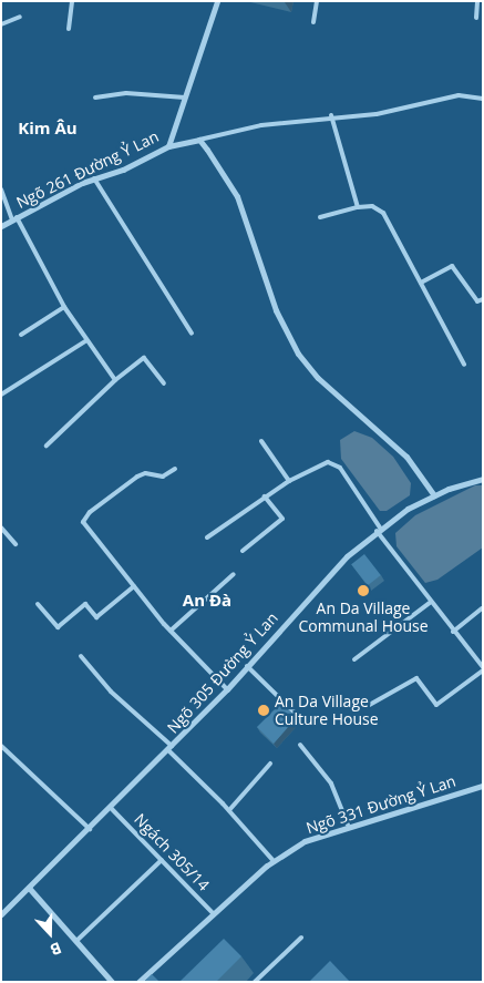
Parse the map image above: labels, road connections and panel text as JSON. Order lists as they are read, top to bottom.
{
  "streets": {
    "street": ["Ngõ 261 Đường Ỷ Lan", "Ngõ 305 Đường Ỷ Lan", "Ngõ 331 Đường Ỷ Lan"],
    "lane": ["Ngách 305/14"]
  },
  "crossings": [
    ["Ngõ 305 Đường Ỷ Lan", "Ngách 305/14"],
    ["Ngõ 331 Đường Ỷ Lan", "Ngách 305/14"]
  ],
  "districts": ["Kim Âu", "An Đà"],
  "places": ["An Da Village Communal House", "An Da Village Culture House"],
  "north": "bottom"
}
